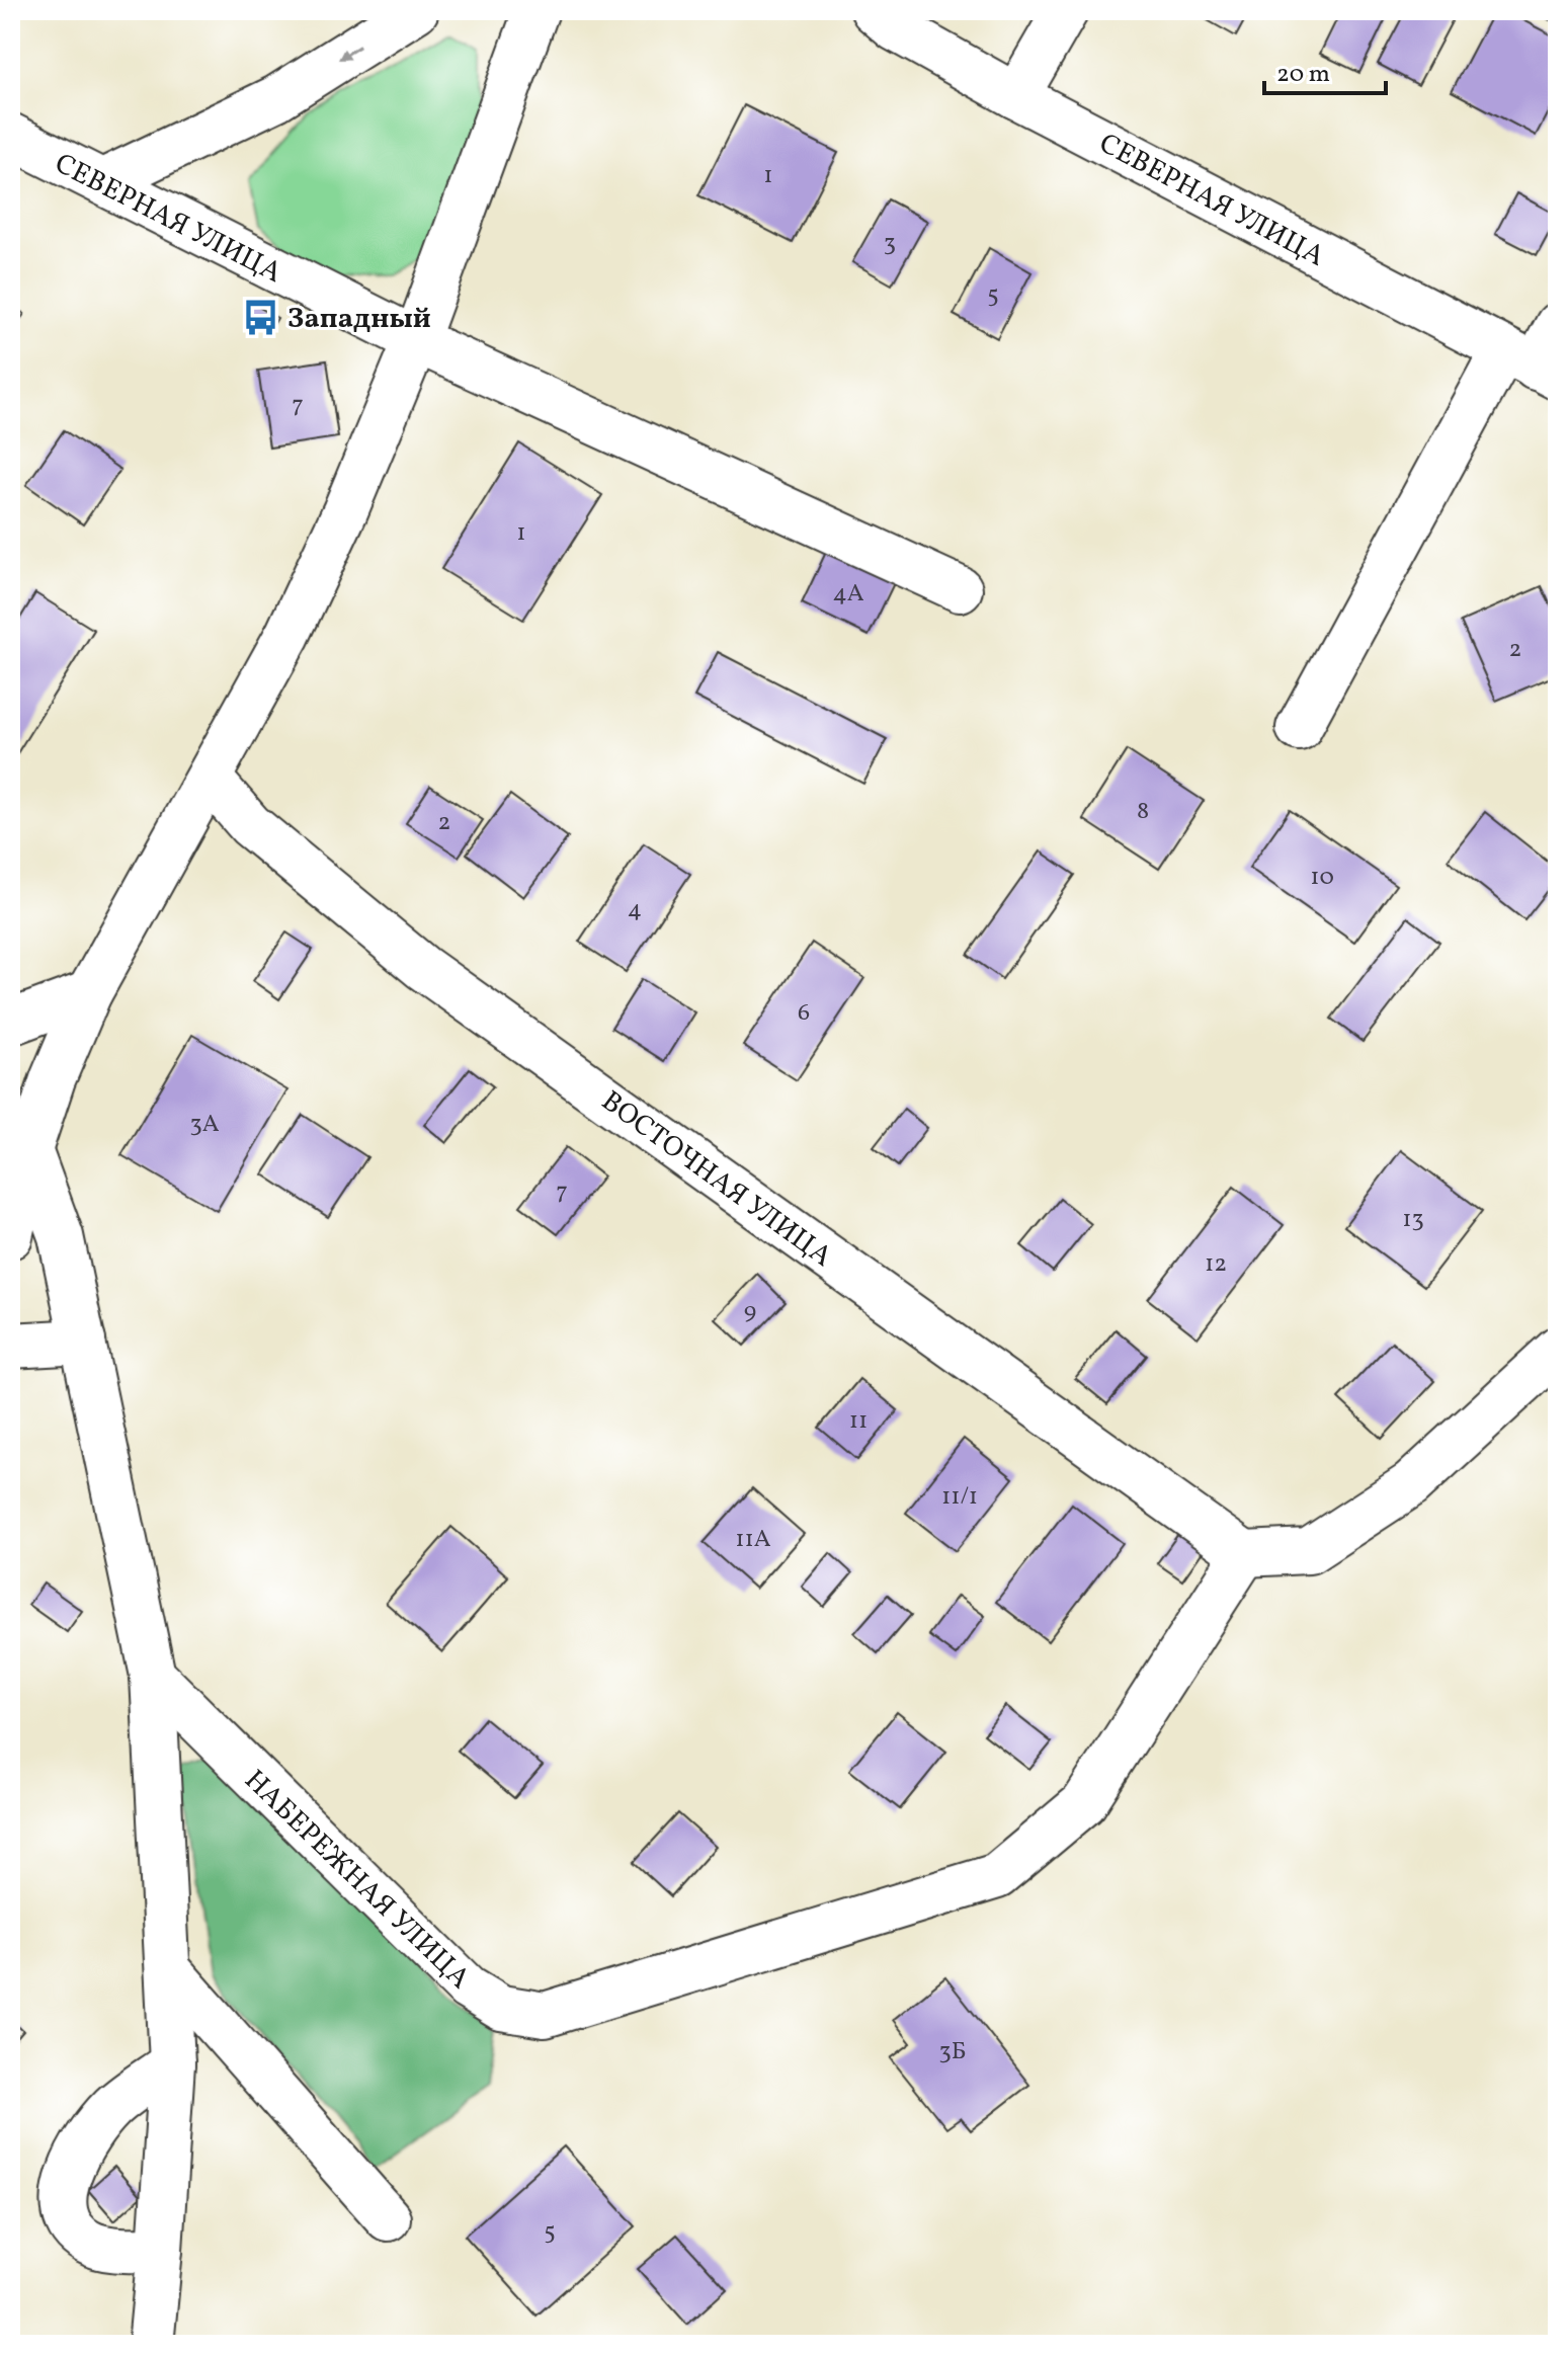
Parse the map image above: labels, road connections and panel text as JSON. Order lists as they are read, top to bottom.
{
  "streets": {
    "street": ["СЕВЕРНАЯ УЛИЦА", "ВОСТОЧНАЯ УЛИЦА", "НАБЕРЕЖНАЯ УЛИЦА"]
  },
  "crossings": [
    ["ВОСТОЧНАЯ УЛИЦА", "НАБЕРЕЖНАЯ УЛИЦА"]
  ],
  "places": {
    "bus stop": ["Западный"]
  },
  "house_numbers": [
    "1",
    "3",
    "5",
    "7",
    "1",
    "4А",
    "2",
    "8",
    "2",
    "10",
    "4",
    "6",
    "3А",
    "7",
    "13",
    "12",
    "9",
    "11",
    "11/1",
    "11А",
    "3Б",
    "5"
  ],
  "scale_bar": "20 m"
}
